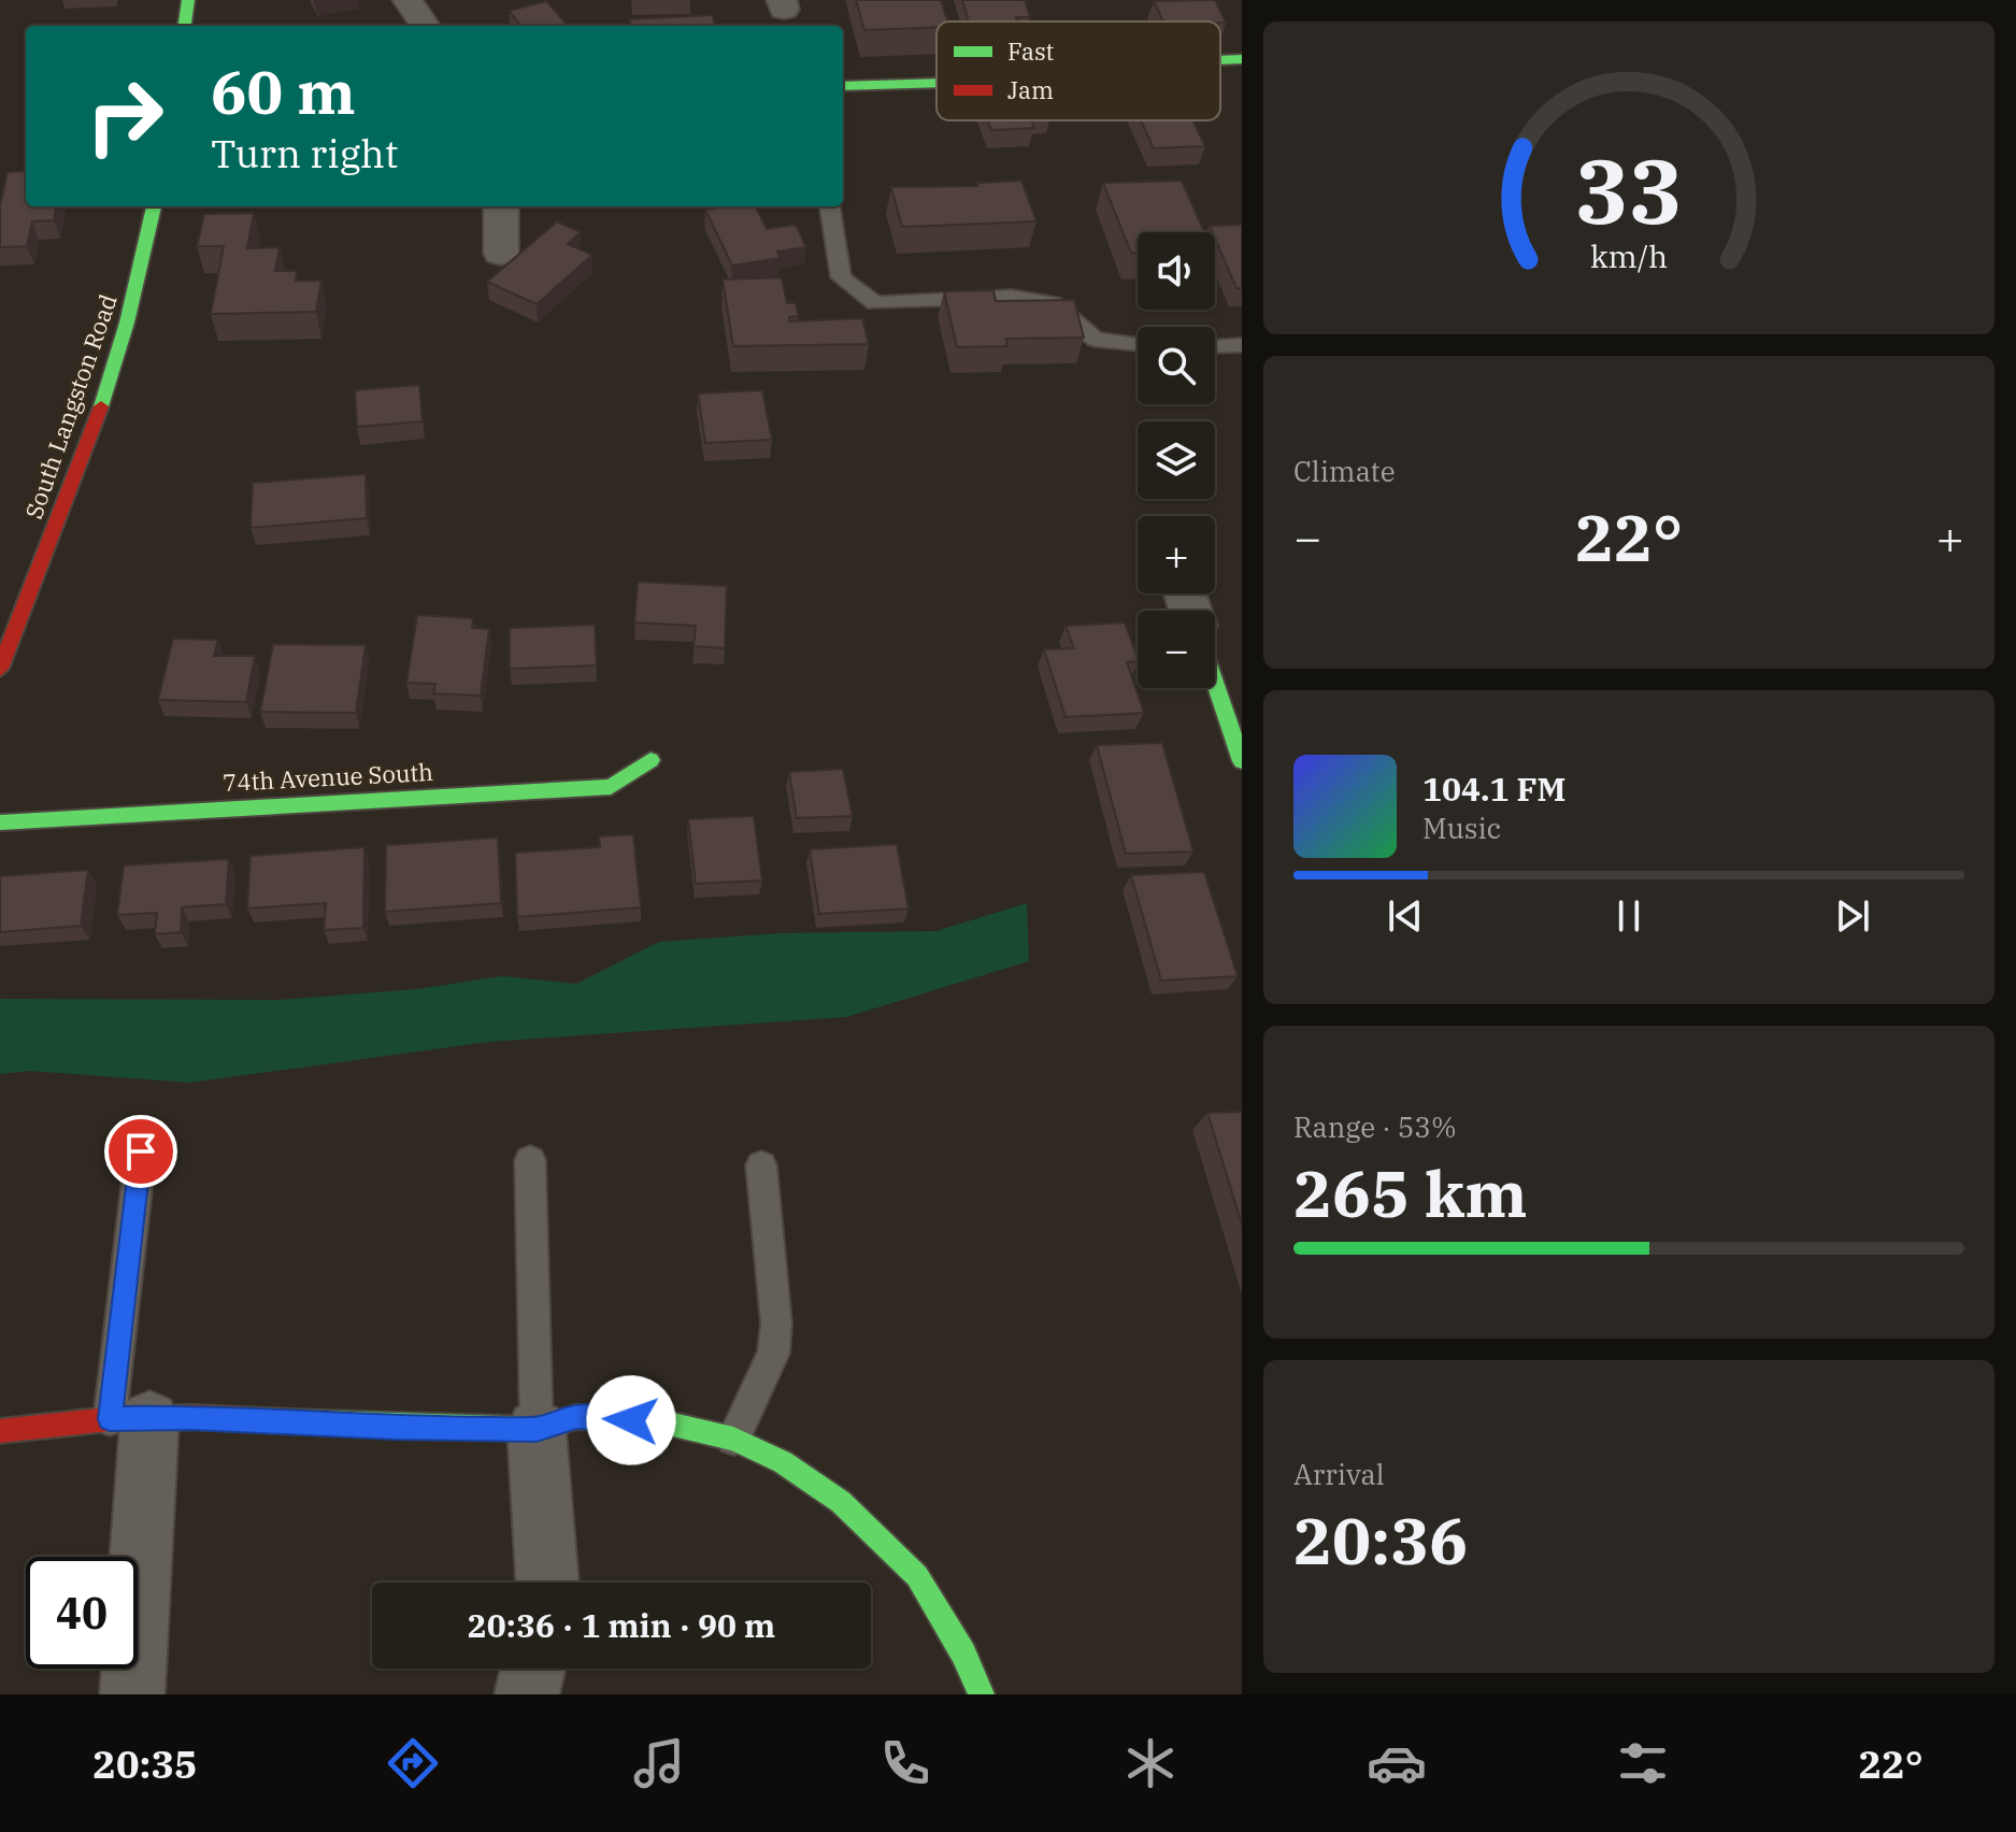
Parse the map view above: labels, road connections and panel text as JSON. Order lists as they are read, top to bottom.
{
  "streets": {
    "street": ["South Langston Road", "74th Avenue South"]
  },
  "legend": ["Fast", "Jam"],
  "page": {
    "turn": ["60 m", "Turn right"],
    "map_buttons": ["+", "−"],
    "tile": [
      "Climate",
      ["Range · 53%", "265 km"],
      ["Arrival", "20:36"]
    ],
    "heat": ["−", "22°", "+"],
    "song": ["104.1 FM", "Music"],
    "limit": "40",
    "trip": "20:36 · 1 min · 90 m",
    "tabs": ["20:35", "22°"],
    "gauge": ["33", "km/h"]
  }
}
